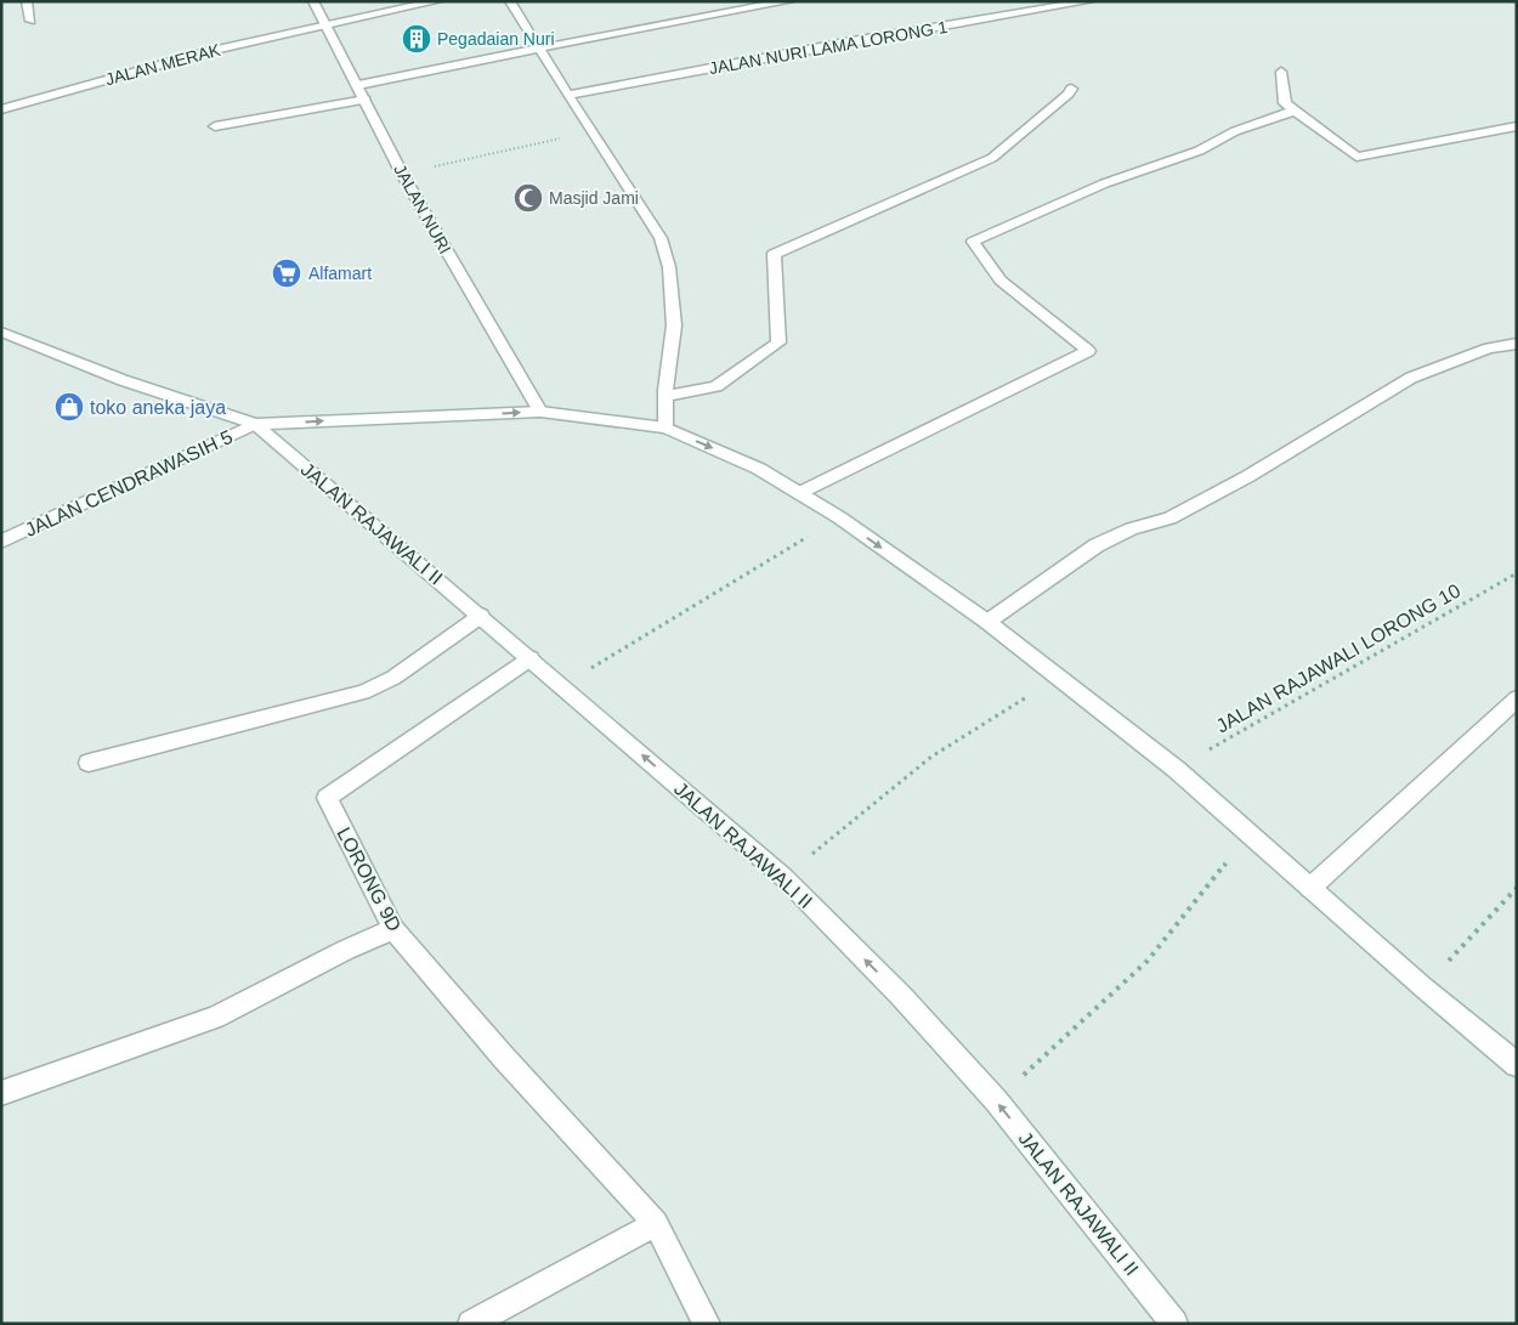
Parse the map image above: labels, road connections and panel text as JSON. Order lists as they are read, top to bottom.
{
  "streets": {
    "street": [
      "JALAN NURI LAMA LORONG 1",
      "JALAN MERAK",
      "JALAN NURI",
      "JALAN CENDRAWASIH 5",
      "JALAN RAJAWALI II",
      "LORONG 9D"
    ],
    "path": ["JALAN RAJAWALI LORONG 10"]
  },
  "crossings": [
    ["JALAN MERAK", "JALAN NURI"],
    ["JALAN CENDRAWASIH 5", "JALAN RAJAWALI II"],
    ["JALAN RAJAWALI II", "LORONG 9D"]
  ],
  "one_way": ["JALAN RAJAWALI II"],
  "places": {
    "building": ["Pegadaian Nuri"],
    "mosque": ["Masjid Jami"],
    "supermarket": ["Alfamart"],
    "shop": ["toko aneka jaya"]
  }
}
